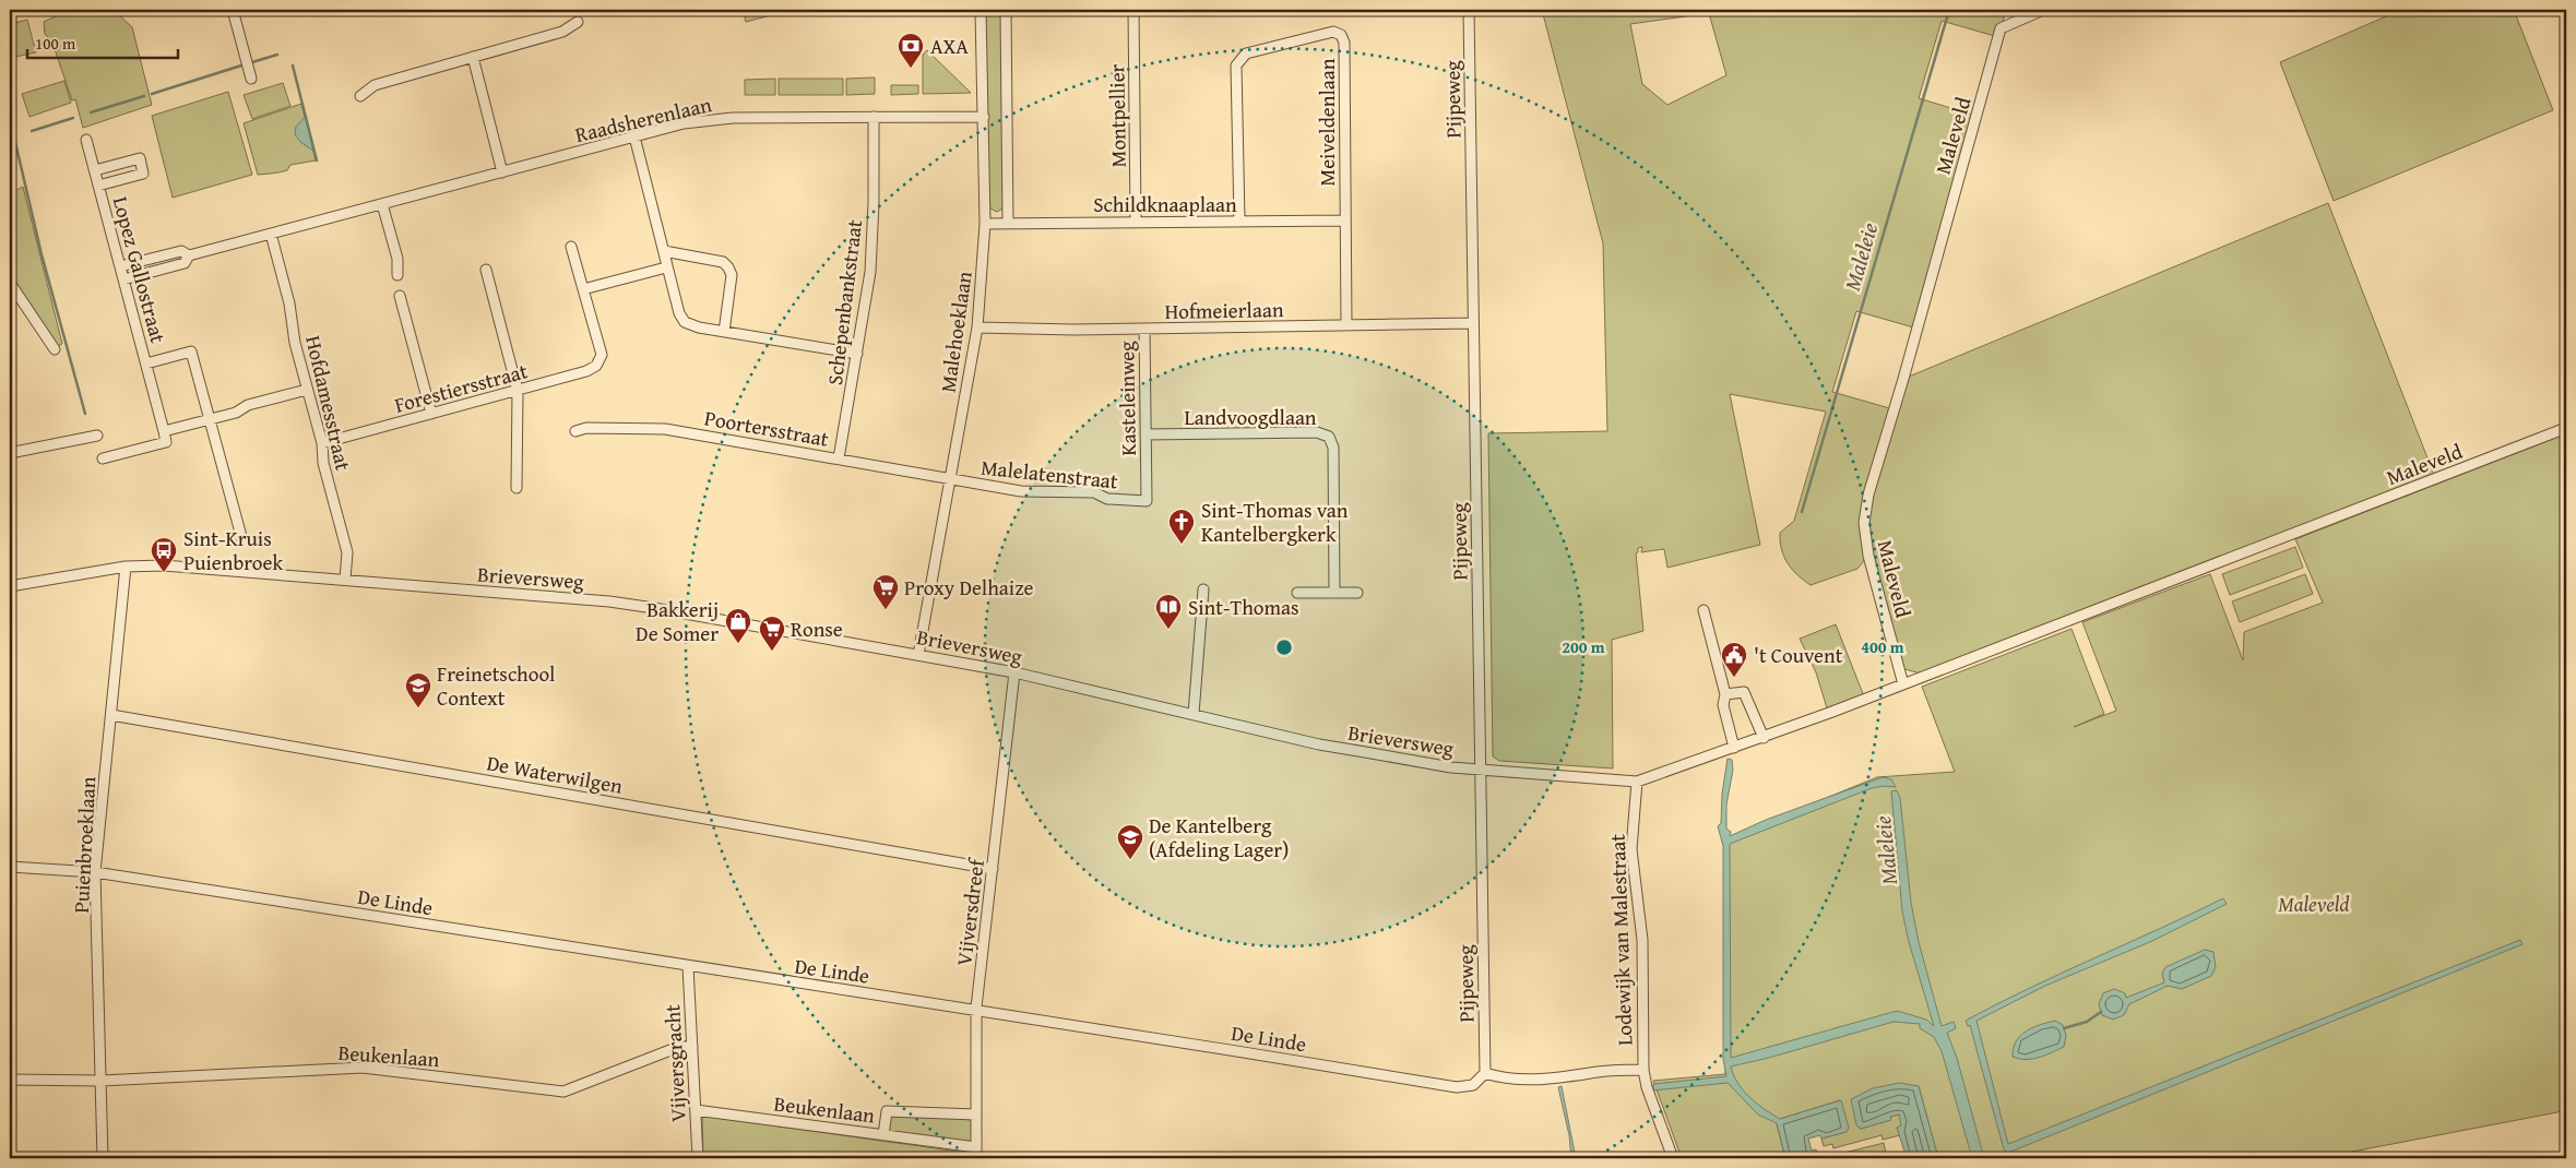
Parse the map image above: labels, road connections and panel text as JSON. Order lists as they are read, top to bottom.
{
  "streets": {
    "street": [
      "Pijpeweg",
      "Montpellier",
      "Raadsherenlaan",
      "Meiveldenlaan",
      "Maleveld",
      "Schildknaaplaan",
      "Lopez Gallostraat",
      "Schepenbankstraat",
      "Hofmeierlaan",
      "Malehoeklaan",
      "Forestiersstraat",
      "Kasteleinweg",
      "Hofdamesstraat",
      "Landvoogdlaan",
      "Poortersstraat",
      "Malelatenstraat",
      "Brieversweg",
      "De Waterwilgen",
      "Puienbroeklaan",
      "De Linde",
      "Vijversdreef",
      "Lodewijk van Malestraat",
      "Beukenlaan",
      "Vijversgracht"
    ]
  },
  "crossings": [
    ["Pijpeweg", "Hofmeierlaan"],
    ["Pijpeweg", "Brieversweg"],
    ["Pijpeweg", "De Linde"],
    ["Montpellier", "Schildknaaplaan"],
    ["Raadsherenlaan", "Lopez Gallostraat"],
    ["Raadsherenlaan", "Schepenbankstraat"],
    ["Raadsherenlaan", "Malehoeklaan"],
    ["Raadsherenlaan", "Hofdamesstraat"],
    ["Meiveldenlaan", "Schildknaaplaan"],
    ["Meiveldenlaan", "Hofmeierlaan"],
    ["Maleveld", "Brieversweg"],
    ["Schildknaaplaan", "Malehoeklaan"],
    ["Schepenbankstraat", "Poortersstraat"],
    ["Hofmeierlaan", "Malehoeklaan"],
    ["Hofmeierlaan", "Kasteleinweg"],
    ["Malehoeklaan", "Poortersstraat"],
    ["Malehoeklaan", "Malelatenstraat"],
    ["Malehoeklaan", "Brieversweg"],
    ["Forestiersstraat", "Hofdamesstraat"],
    ["Kasteleinweg", "Landvoogdlaan"],
    ["Kasteleinweg", "Malelatenstraat"],
    ["Hofdamesstraat", "Brieversweg"],
    ["Poortersstraat", "Malelatenstraat"],
    ["Brieversweg", "Puienbroeklaan"],
    ["Brieversweg", "Vijversdreef"],
    ["Brieversweg", "Lodewijk van Malestraat"],
    ["De Waterwilgen", "Puienbroeklaan"],
    ["De Waterwilgen", "Vijversdreef"],
    ["Puienbroeklaan", "De Linde"],
    ["Puienbroeklaan", "Beukenlaan"],
    ["De Linde", "Vijversdreef"],
    ["De Linde", "Vijversgracht"],
    ["Vijversdreef", "Beukenlaan"],
    ["Beukenlaan", "Vijversgracht"]
  ],
  "water": ["Maleleie"],
  "parks": ["Maleveld"],
  "places": {
    "bank": ["AXA"],
    "church": ["Sint-Thomas van Kantelbergkerk"],
    "bus stop": ["Sint-Kruis Puienbroek"],
    "supermarket": ["Proxy Delhaize", "Ronse"],
    "library": ["Sint-Thomas"],
    "shop": ["Bakkerij De Somer"],
    "public building": ["'t Couvent"],
    "school or university": ["Freinetschool Context", "De Kantelberg (Afdeling Lager)"]
  },
  "scale_bar": "100 m",
  "rings": ["200 m", "400 m"]
}
